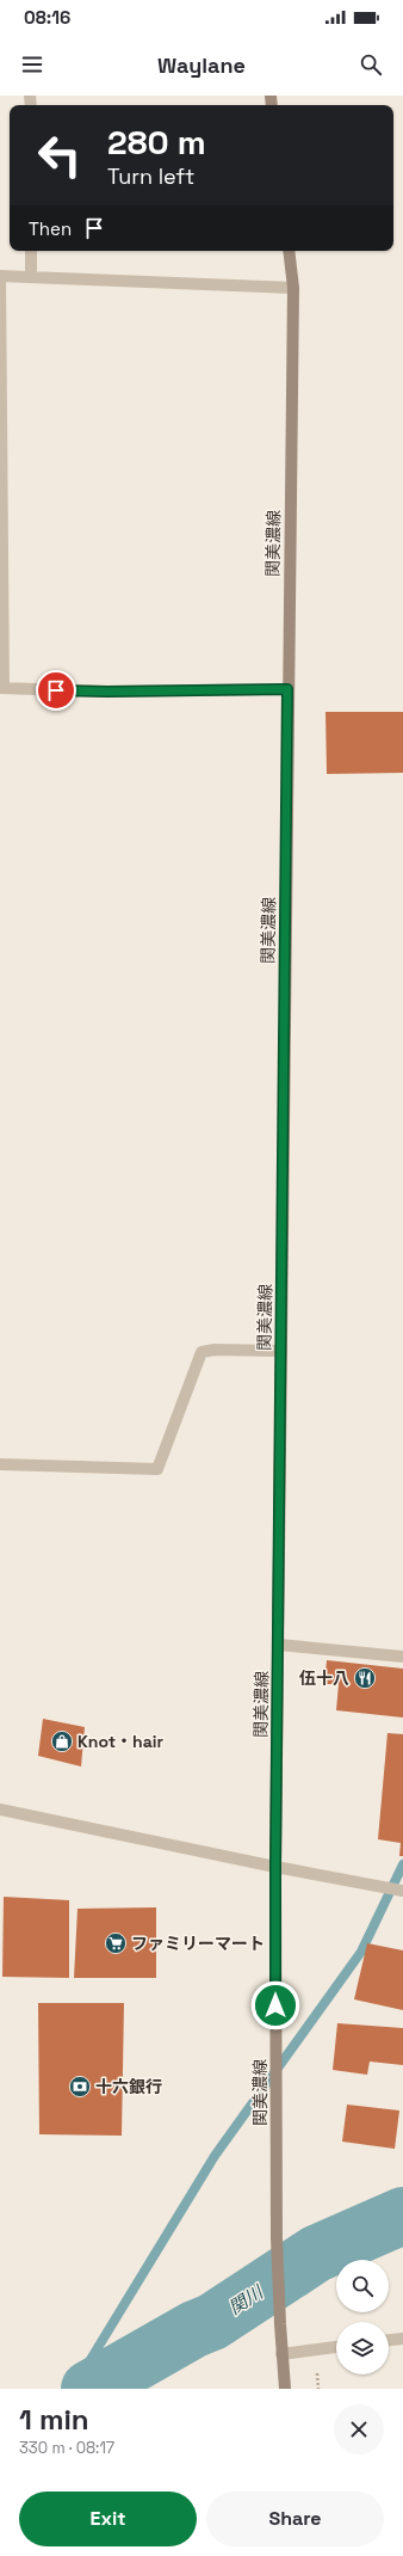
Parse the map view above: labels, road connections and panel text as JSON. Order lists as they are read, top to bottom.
{
  "streets": {
    "main road": ["関美濃線"]
  },
  "water": ["関川"],
  "places": {
    "restaurant": ["伍十八"],
    "shop": ["Knot・hair"],
    "supermarket": ["ファミリーマート"],
    "bank": ["十六銀行"]
  },
  "page": {
    "status": "08:16",
    "header": "Waylane",
    "turn": ["280 m", "Turn left"],
    "then": "Then",
    "heading": ["1 min", "330 m · 08:17"],
    "buttons": ["Exit", "Share"]
  }
}
